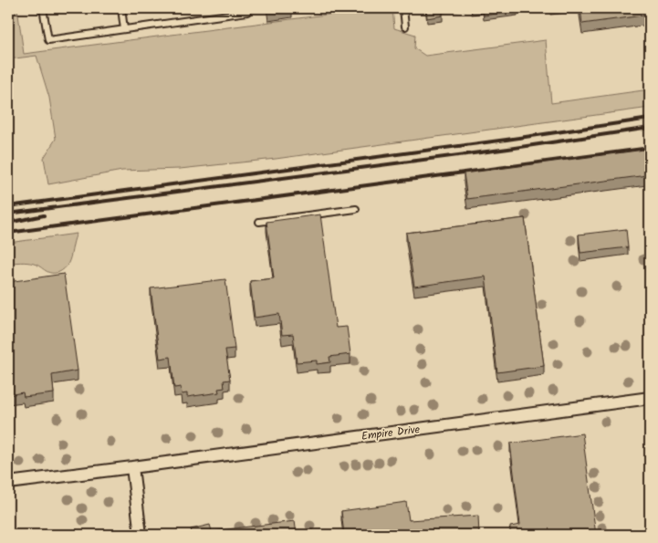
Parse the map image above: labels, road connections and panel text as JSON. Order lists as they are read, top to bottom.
{
  "streets": {
    "street": ["Empire Drive"]
  }
}
